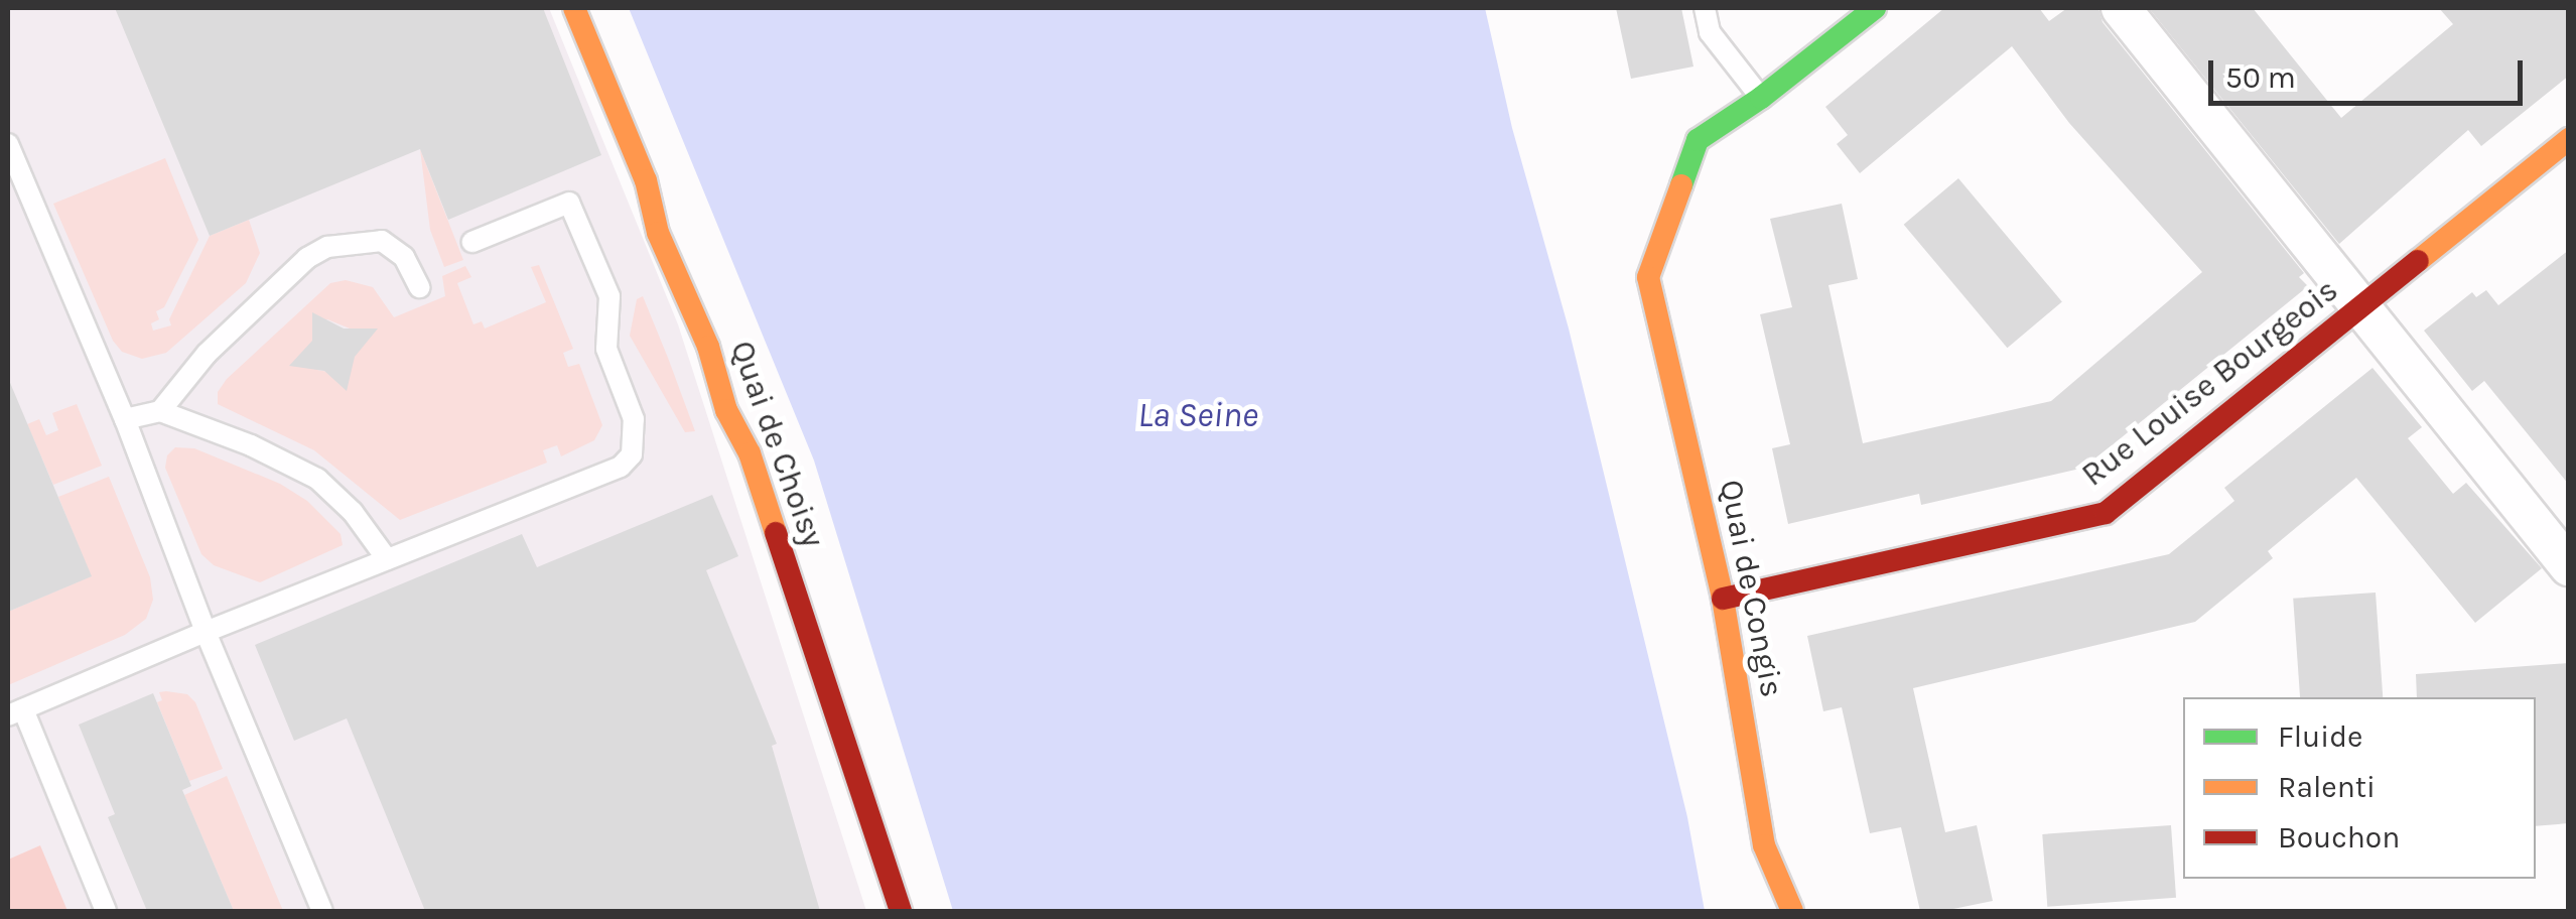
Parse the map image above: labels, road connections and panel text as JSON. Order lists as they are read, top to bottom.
{
  "streets": {
    "street": ["Rue Louise Bourgeois", "Quai de Choisy", "Quai de Congis"]
  },
  "crossings": [
    ["Rue Louise Bourgeois", "Quai de Congis"]
  ],
  "water": ["La Seine"],
  "legend": ["Fluide", "Ralenti", "Bouchon"],
  "scale_bar": "50 m"
}
